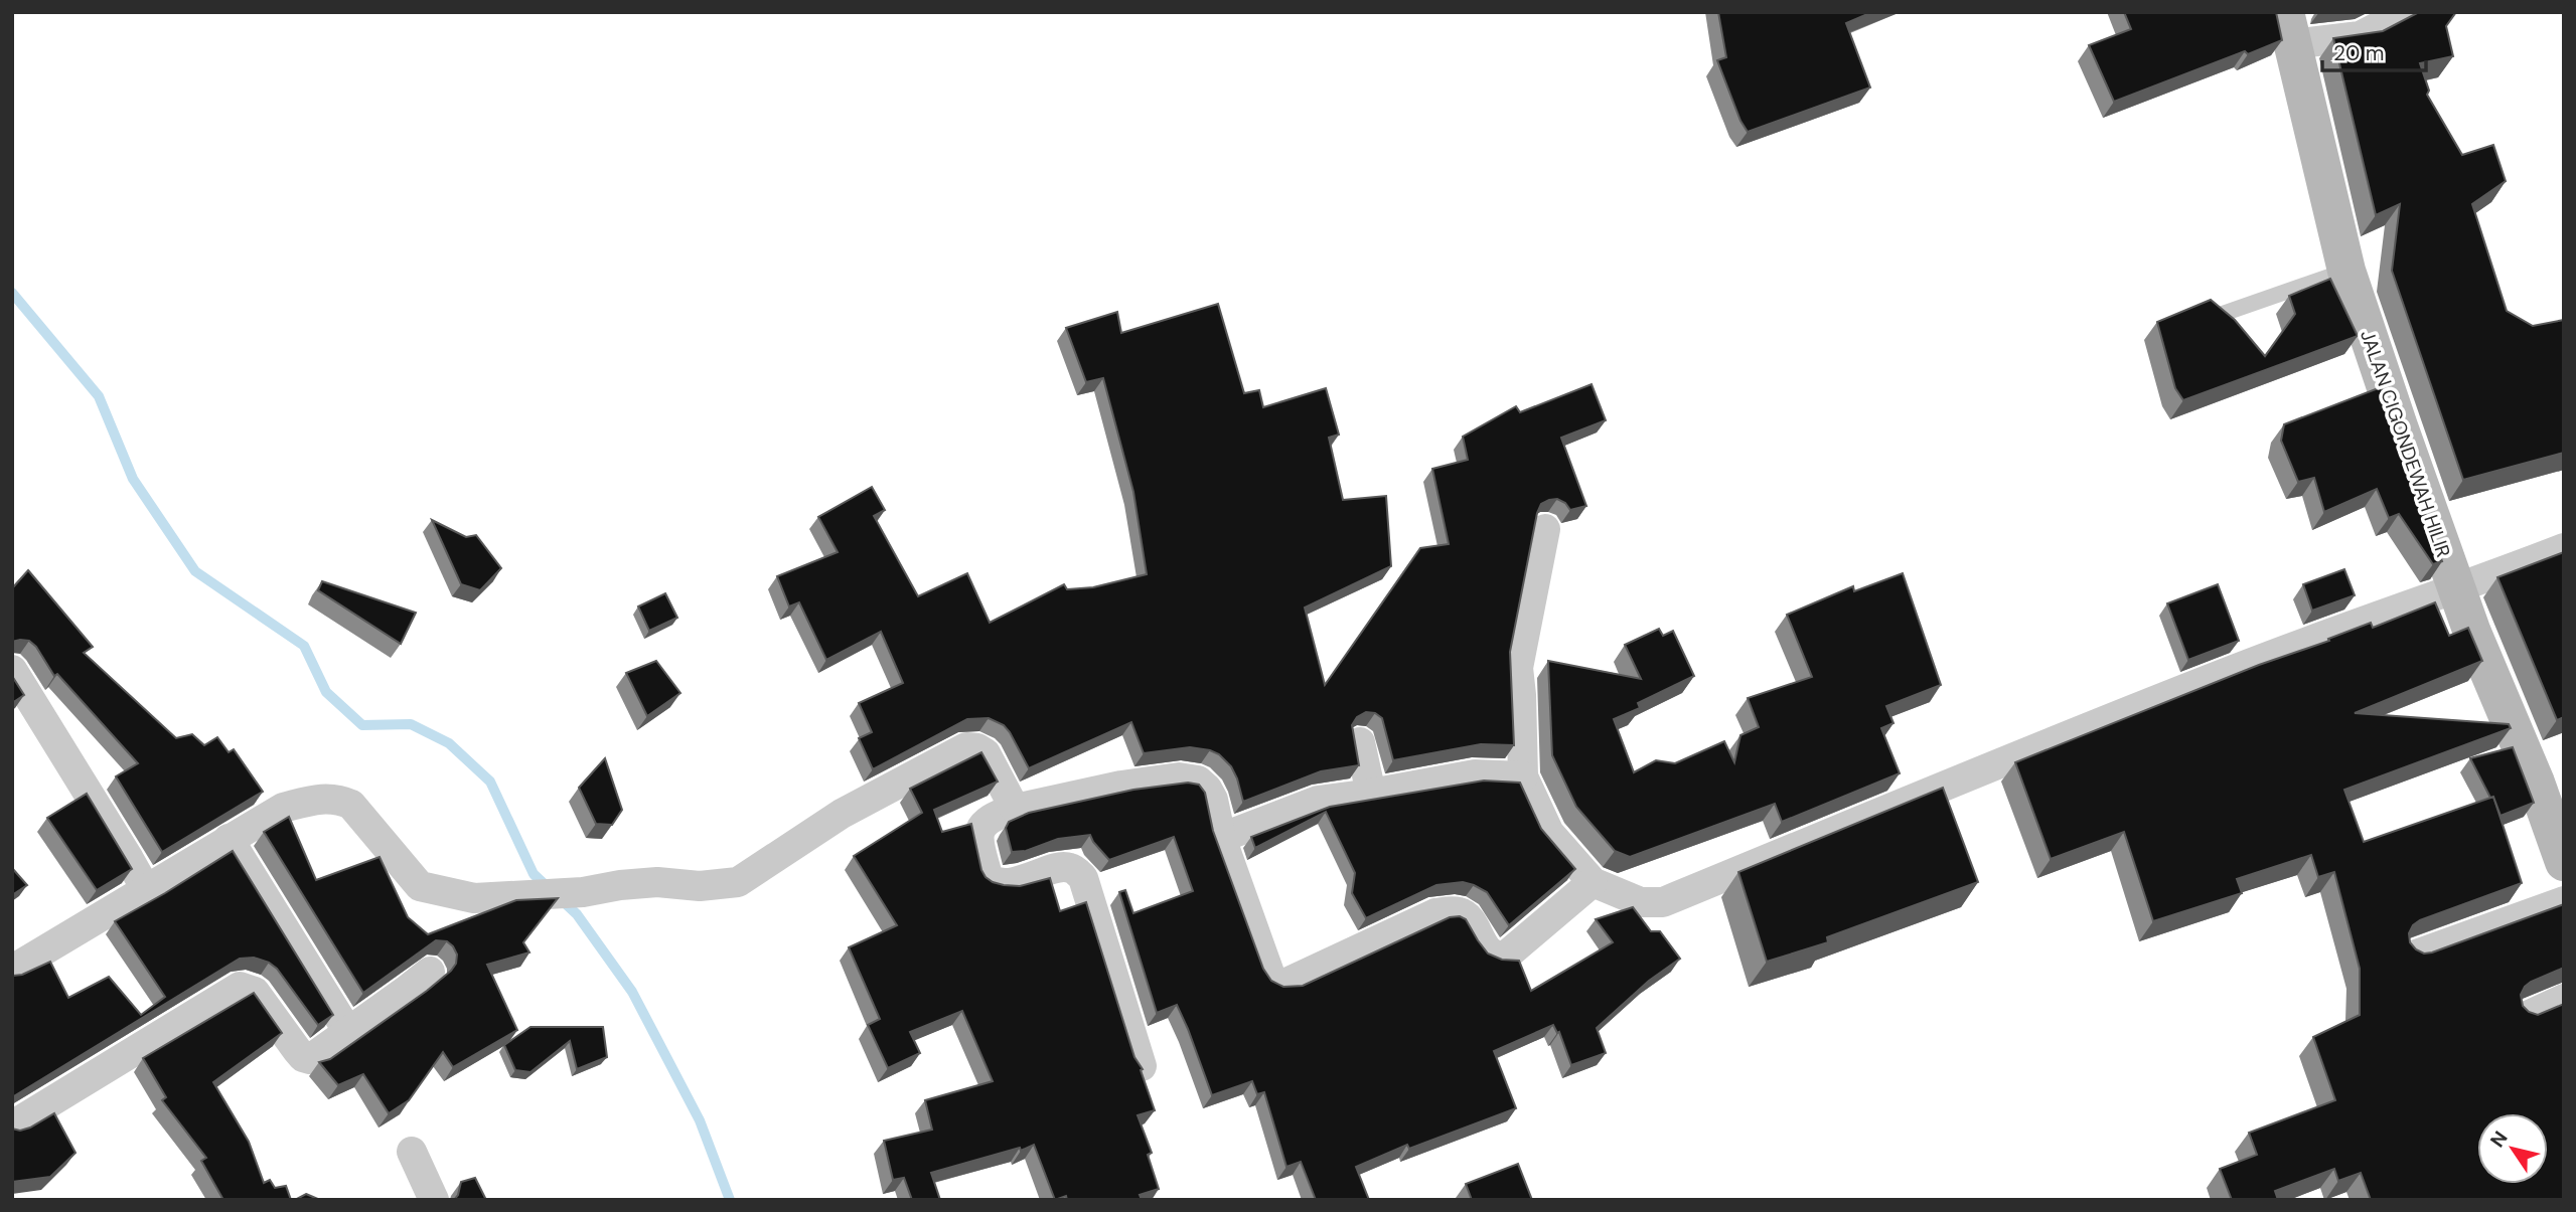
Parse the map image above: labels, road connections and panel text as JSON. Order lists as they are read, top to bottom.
{
  "streets": {
    "street": ["JALAN CIGONDEWAH HILIR"]
  },
  "scale_bar": "20 m",
  "north": "top left"
}
